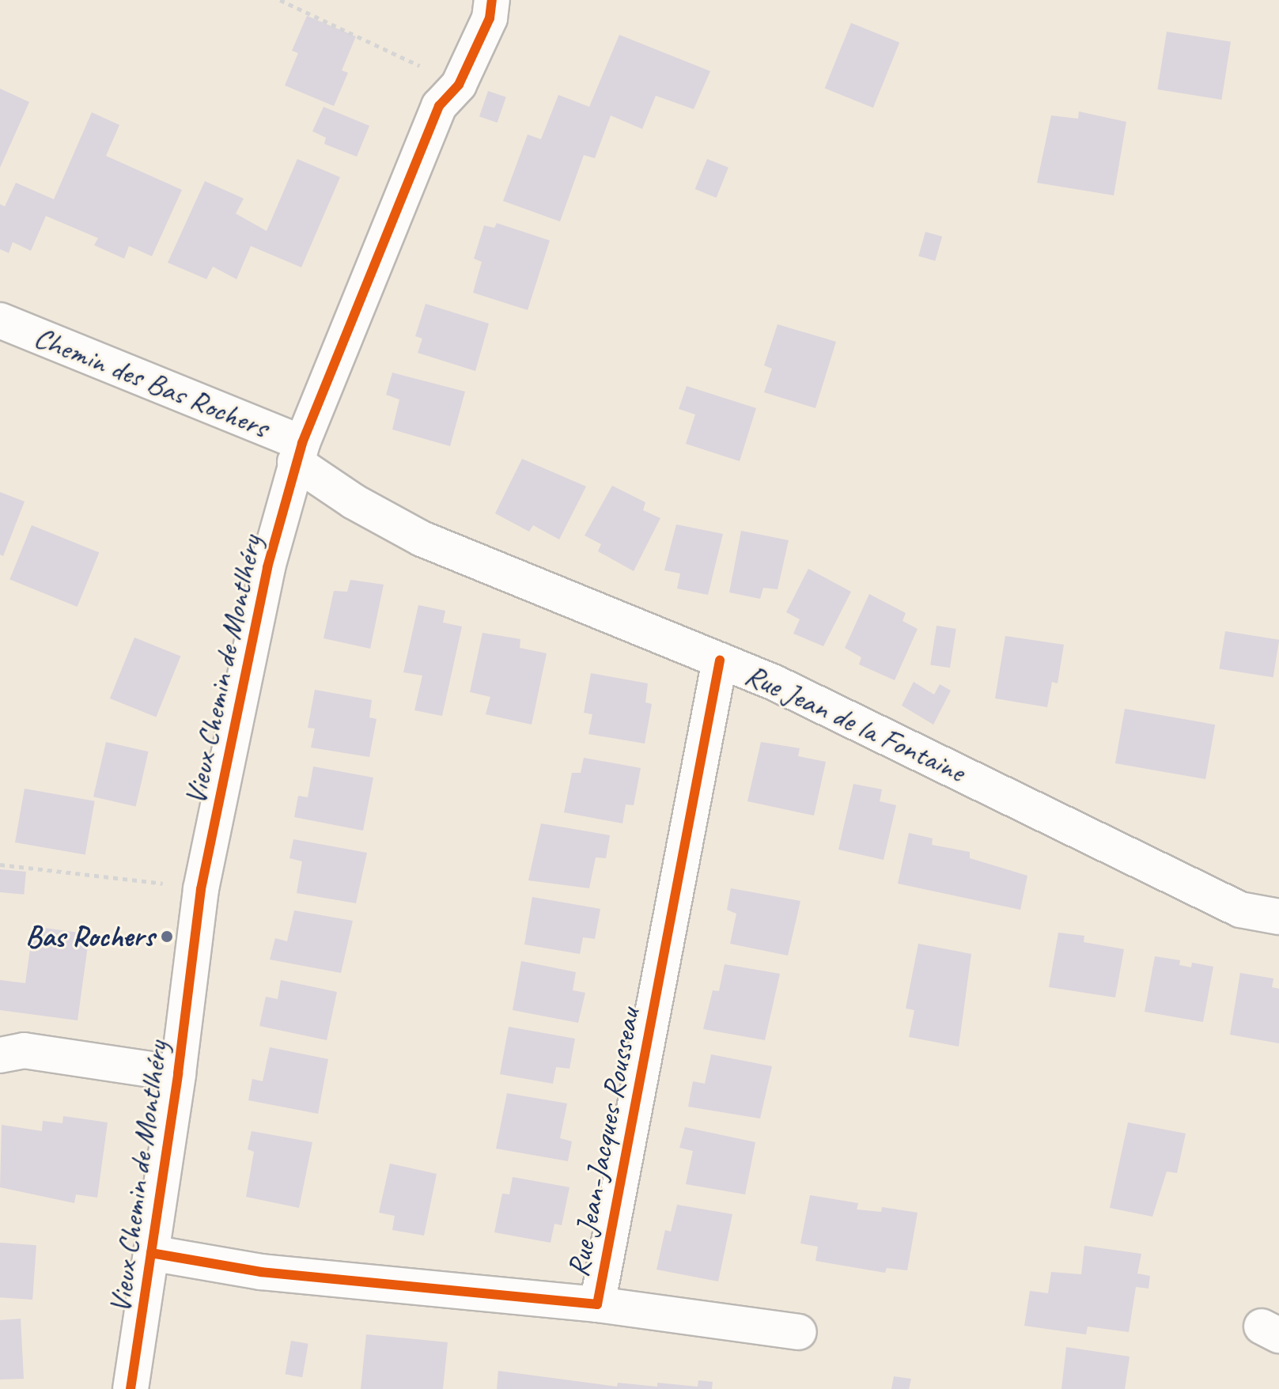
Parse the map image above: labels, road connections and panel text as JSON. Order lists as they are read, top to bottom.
{
  "streets": {
    "street": [
      "Chemin des Bas Rochers",
      "Vieux Chemin de Montlhéry",
      "Rue Jean de la Fontaine",
      "Rue Jean-Jacques Rousseau"
    ]
  },
  "crossings": [
    ["Chemin des Bas Rochers", "Vieux Chemin de Montlhéry"],
    ["Chemin des Bas Rochers", "Rue Jean de la Fontaine"],
    ["Vieux Chemin de Montlhéry", "Rue Jean de la Fontaine"],
    ["Vieux Chemin de Montlhéry", "Rue Jean-Jacques Rousseau"],
    ["Rue Jean de la Fontaine", "Rue Jean-Jacques Rousseau"]
  ],
  "places": ["Bas Rochers"]
}
